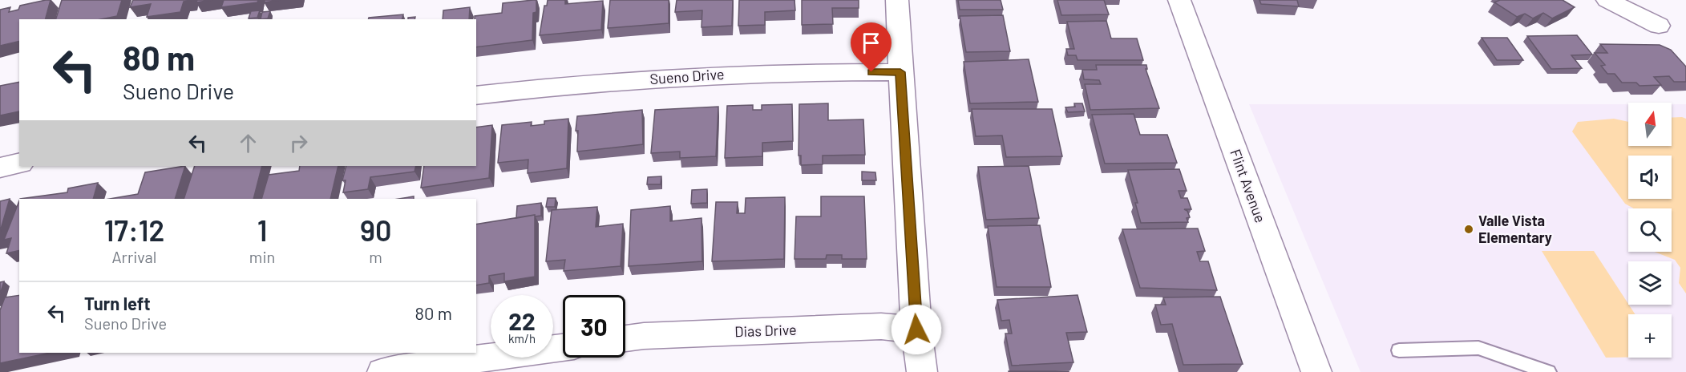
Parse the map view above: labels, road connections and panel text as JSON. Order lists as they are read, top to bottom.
{
  "streets": {
    "street": ["Sueno Drive", "Flint Avenue", "Dias Drive"]
  },
  "places": ["Valle Vista Elementary"],
  "north": "top",
  "page": {
    "turn": ["80 m", "Sueno Drive"],
    "map_buttons": "+",
    "eta": [
      "17:12",
      "Arrival",
      "1",
      "min",
      "90",
      "m"
    ],
    "list": [
      {
        "name": "Turn left",
        "note": "Sueno Drive",
        "value": "80 m"
      }
    ],
    "speed": "22 km/h",
    "limit": "30"
  }
}
